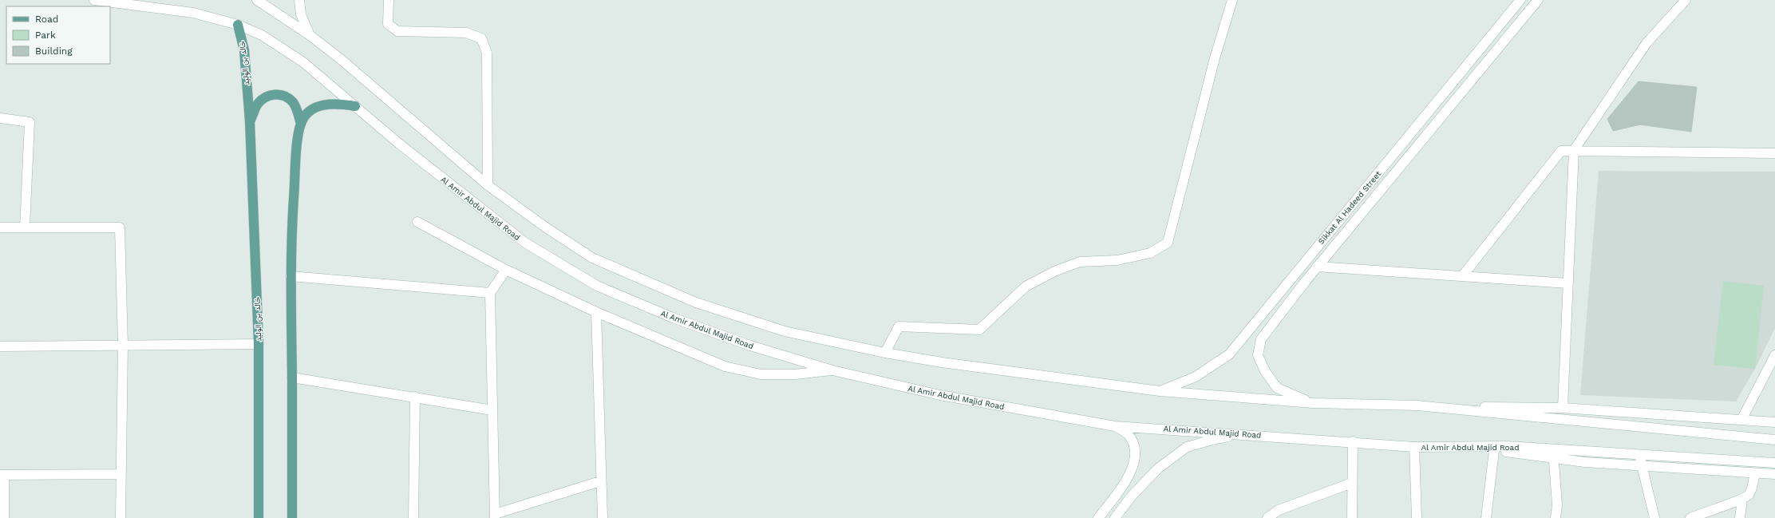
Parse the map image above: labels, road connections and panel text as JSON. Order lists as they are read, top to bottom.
{
  "streets": {
    "main road": ["خالد بن الوليد", "Sikkat Al Hadeed Street", "Al Amir Abdul Majid Road"]
  },
  "crossings": [
    ["خالد بن الوليد", "Al Amir Abdul Majid Road"]
  ],
  "legend": ["Road", "Park", "Building"]
}
